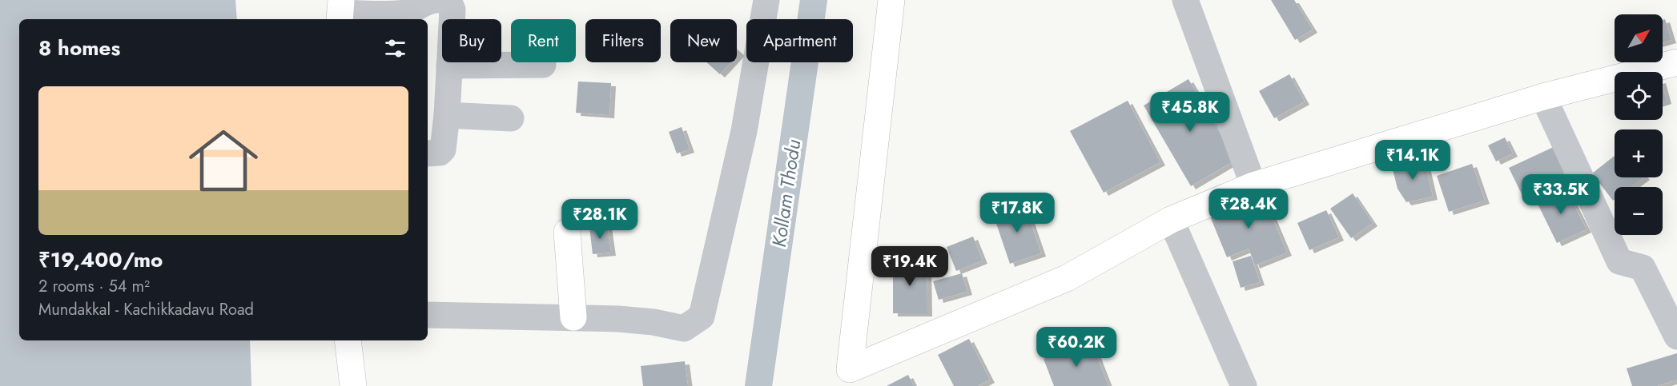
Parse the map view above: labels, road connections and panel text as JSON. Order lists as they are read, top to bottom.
{
  "water": ["Kollam Thodu"],
  "north": "top right",
  "page": {
    "map_buttons": ["+", "−"],
    "chip": [
      "Buy",
      "Rent",
      "Filters",
      "New",
      "Apartment"
    ],
    "heading": "8 homes",
    "list": [
      {
        "name": "₹19,400/mo",
        "note": "2 rooms · 54 m² · Mundakkal - Kachikkadavu Road"
      }
    ],
    "price": [
      "₹45.8K",
      "₹14.1K",
      "₹33.5K",
      "₹28.4K",
      "₹17.8K",
      "₹28.1K",
      "₹19.4K",
      "₹60.2K"
    ]
  }
}
